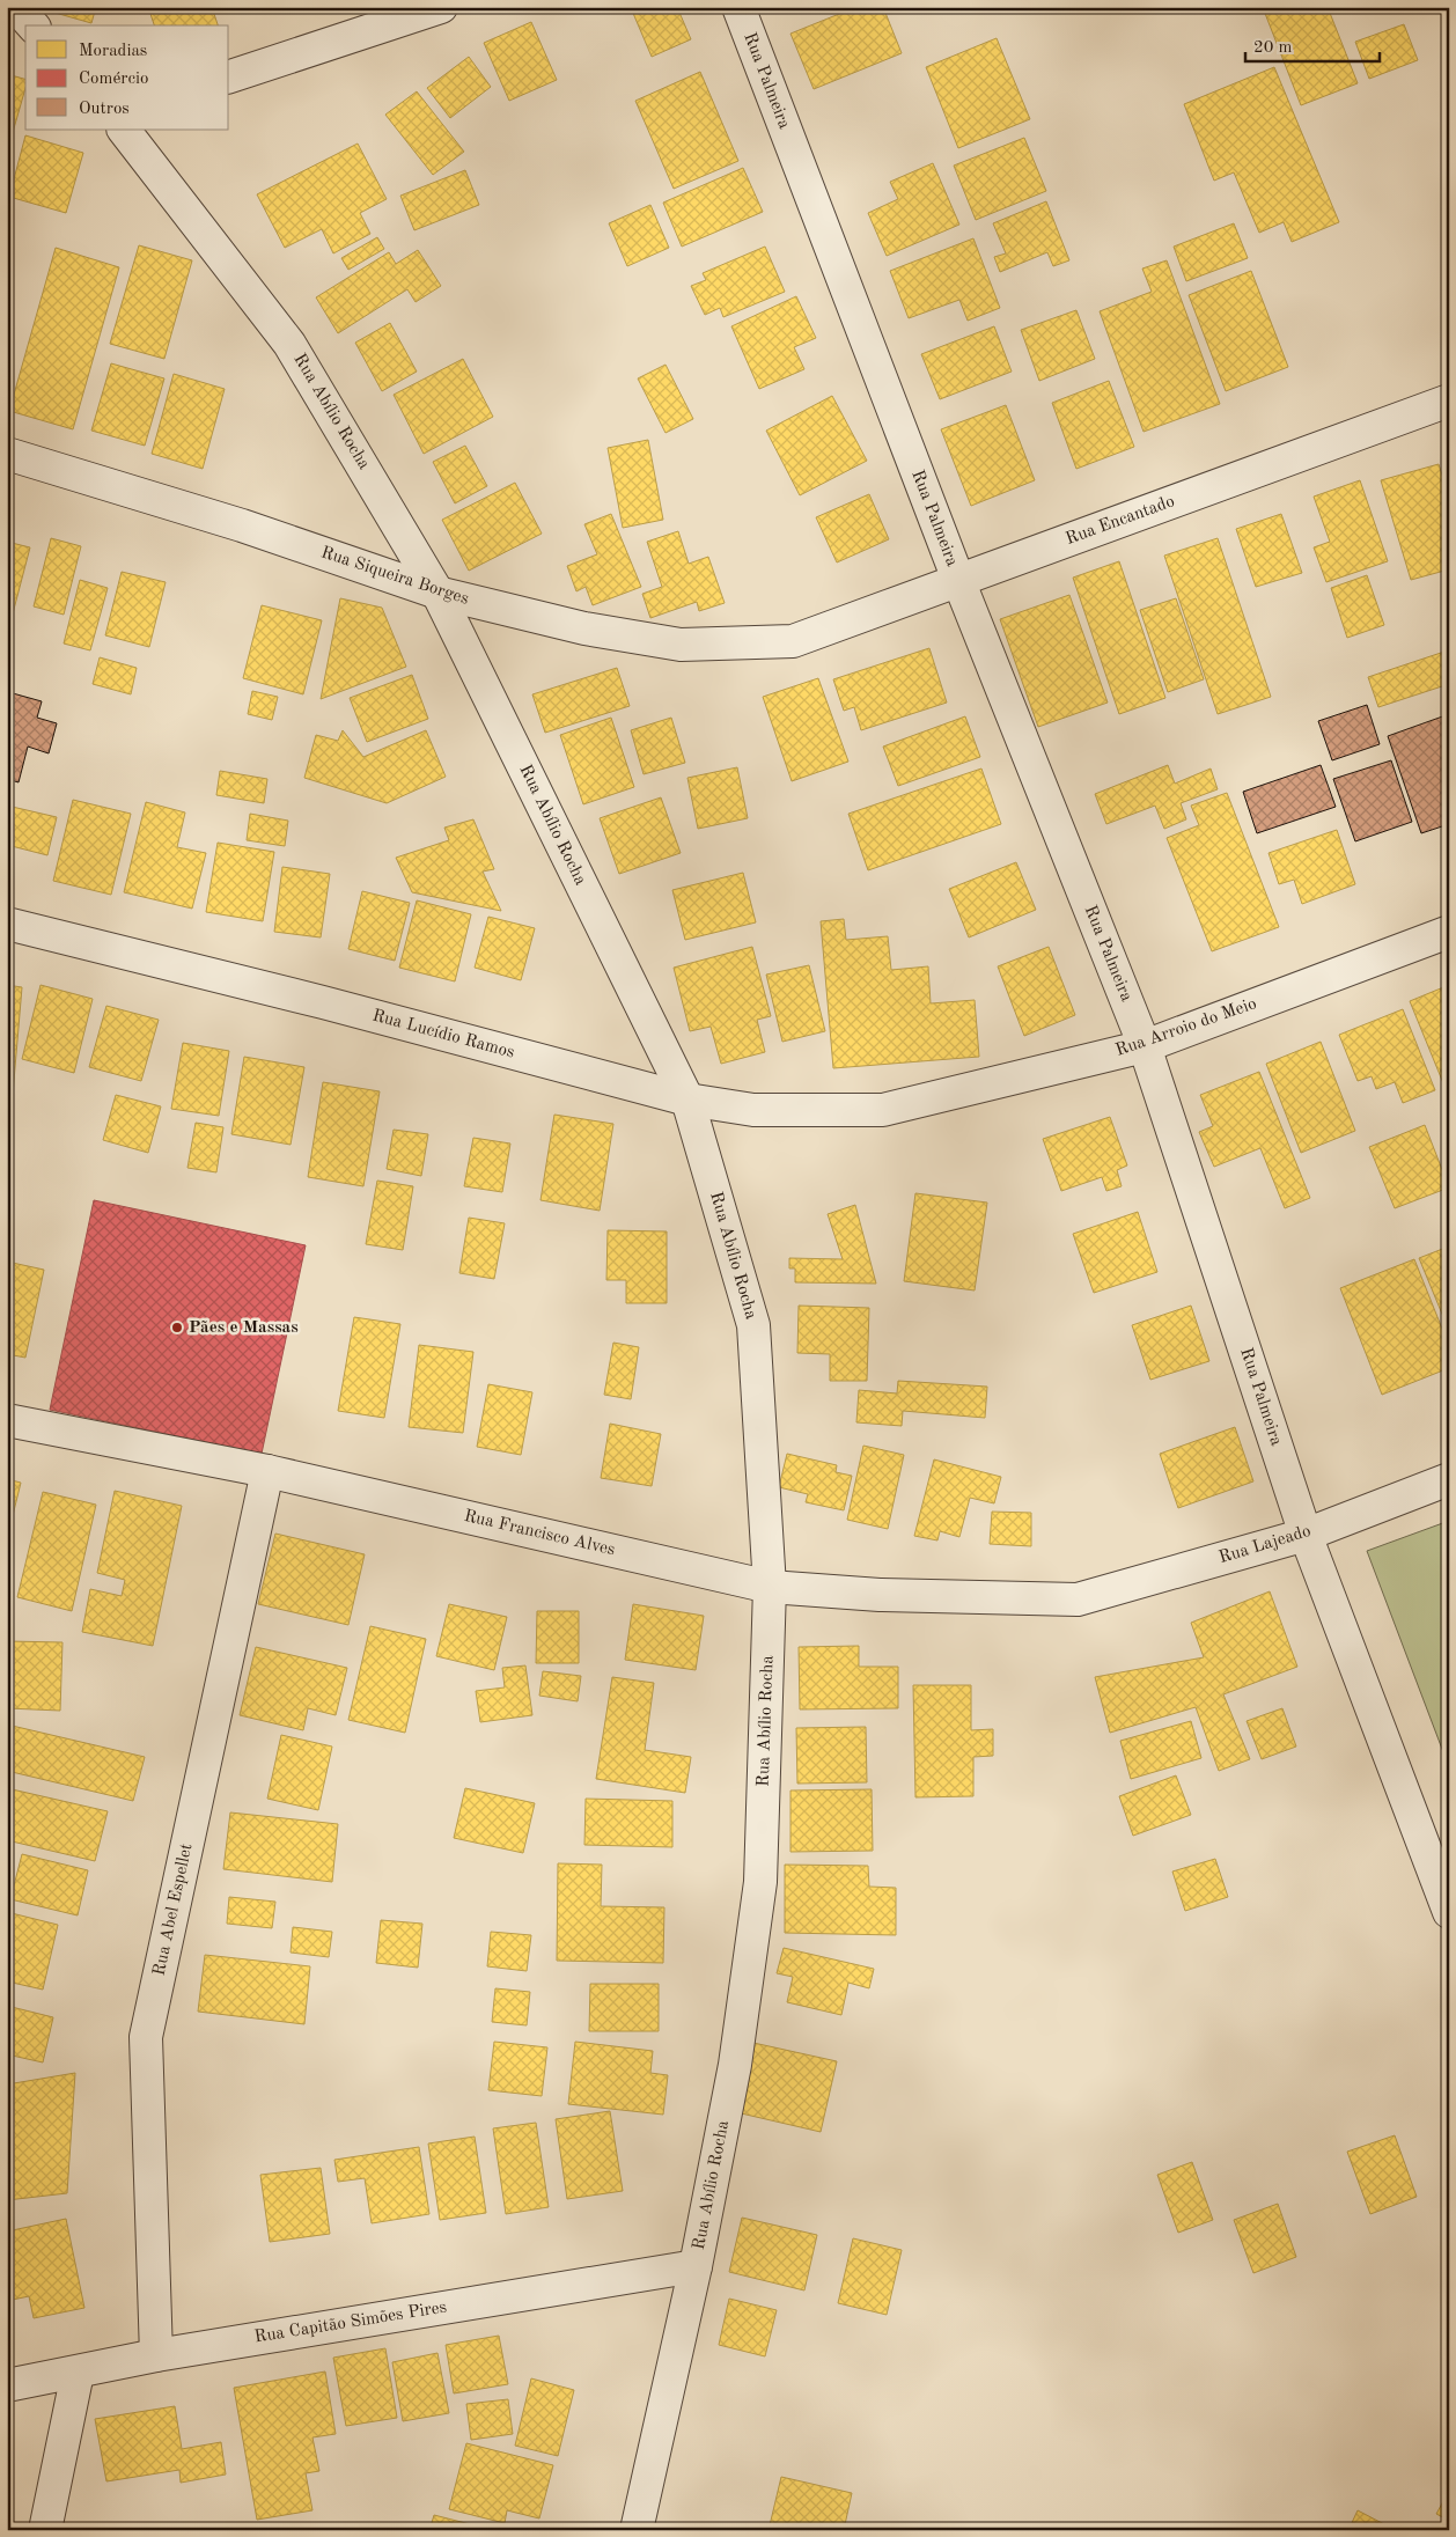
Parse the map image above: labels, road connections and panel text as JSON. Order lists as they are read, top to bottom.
{
  "streets": {
    "street": [
      "Rua Palmeira",
      "Rua Abílio Rocha",
      "Rua Encantado",
      "Rua Siqueira Borges",
      "Rua Arroio do Meio",
      "Rua Lucídio Ramos",
      "Rua Francisco Alves",
      "Rua Lajeado",
      "Rua Abel Espellet",
      "Rua Capitão Simões Pires"
    ]
  },
  "crossings": [
    ["Rua Palmeira", "Rua Encantado"],
    ["Rua Palmeira", "Rua Arroio do Meio"],
    ["Rua Palmeira", "Rua Lajeado"],
    ["Rua Abílio Rocha", "Rua Siqueira Borges"],
    ["Rua Abílio Rocha", "Rua Lucídio Ramos"],
    ["Rua Abílio Rocha", "Rua Francisco Alves"],
    ["Rua Abílio Rocha", "Rua Capitão Simões Pires"],
    ["Rua Encantado", "Rua Siqueira Borges"],
    ["Rua Arroio do Meio", "Rua Lucídio Ramos"],
    ["Rua Francisco Alves", "Rua Lajeado"],
    ["Rua Francisco Alves", "Rua Abel Espellet"],
    ["Rua Abel Espellet", "Rua Capitão Simões Pires"]
  ],
  "places": ["Pães e Massas"],
  "legend": ["Moradias", "Comércio", "Outros"],
  "scale_bar": "20 m"
}
